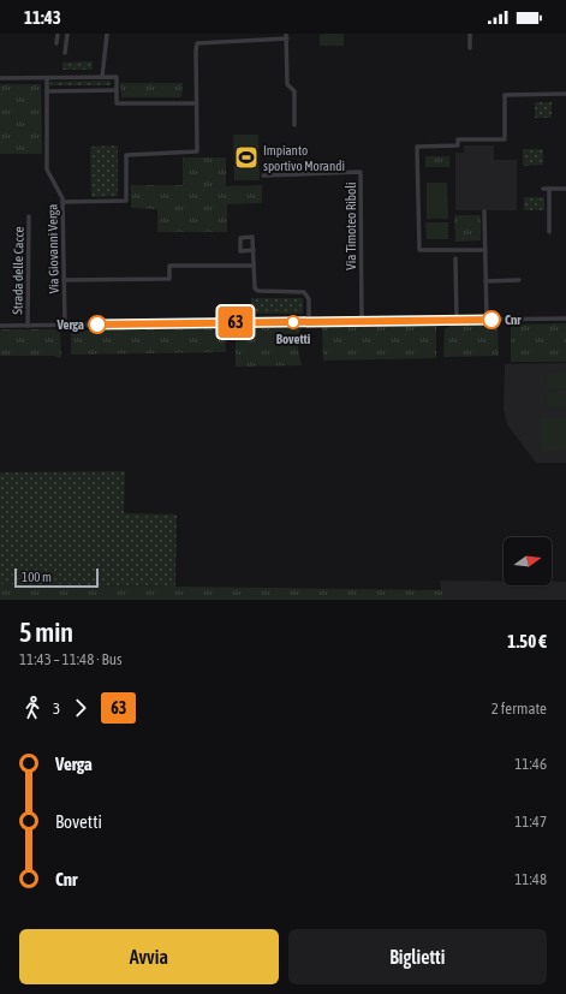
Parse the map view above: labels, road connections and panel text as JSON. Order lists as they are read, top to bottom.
{
  "streets": {
    "street": ["Via Timoteo Riboli", "Via Giovanni Verga", "Strada delle Cacce"]
  },
  "crossings": [
    ["Via Timoteo Riboli", "Strada delle Cacce"],
    ["Via Giovanni Verga", "Strada delle Cacce"]
  ],
  "places": {
    "sports": ["Impianto sportivo Morandi"],
    "other": ["Cnr", "Bovetti", "Verga"]
  },
  "lines": ["bus line 63"],
  "scale_bar": "100 m",
  "north": "right",
  "page": {
    "status": "11:43",
    "on_map": "63",
    "scale": "100 m",
    "heading": ["5 min", "11:43 – 11:48 · Bus", "1.50 €"],
    "legs": ["3", "63", "2 fermate"],
    "list": [
      {
        "name": "Verga",
        "value": "11:46"
      },
      {
        "name": "Bovetti",
        "value": "11:47"
      },
      {
        "name": "Cnr",
        "value": "11:48"
      }
    ],
    "buttons": ["Avvia", "Biglietti"]
  }
}
